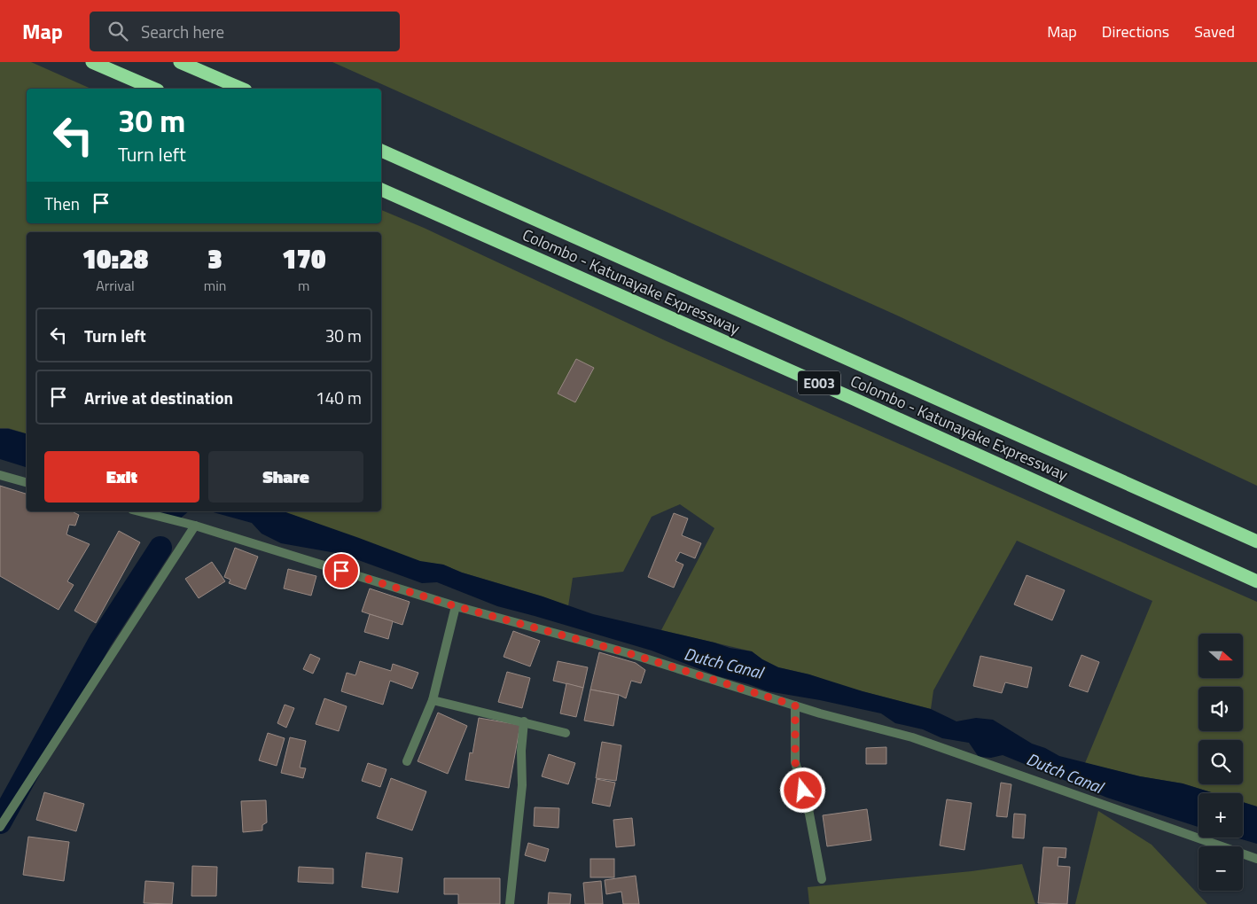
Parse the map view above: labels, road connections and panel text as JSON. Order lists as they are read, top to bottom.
{
  "streets": {
    "highway": ["Colombo - Katunayake Expressway", "E003"]
  },
  "water": ["Dutch Canal"],
  "north": "right",
  "page": {
    "header": "Map",
    "search": "Search here",
    "nav": ["Map", "Directions", "Saved"],
    "turn": ["30 m", "Turn left"],
    "then": "Then",
    "eta": [
      "10:28",
      "Arrival",
      "3",
      "min",
      "170",
      "m"
    ],
    "list": [
      {
        "name": "Turn left",
        "value": "30 m"
      },
      {
        "name": "Arrive at destination",
        "value": "140 m"
      }
    ],
    "buttons": ["Exit", "Share"],
    "map_buttons": ["+", "−"]
  }
}
